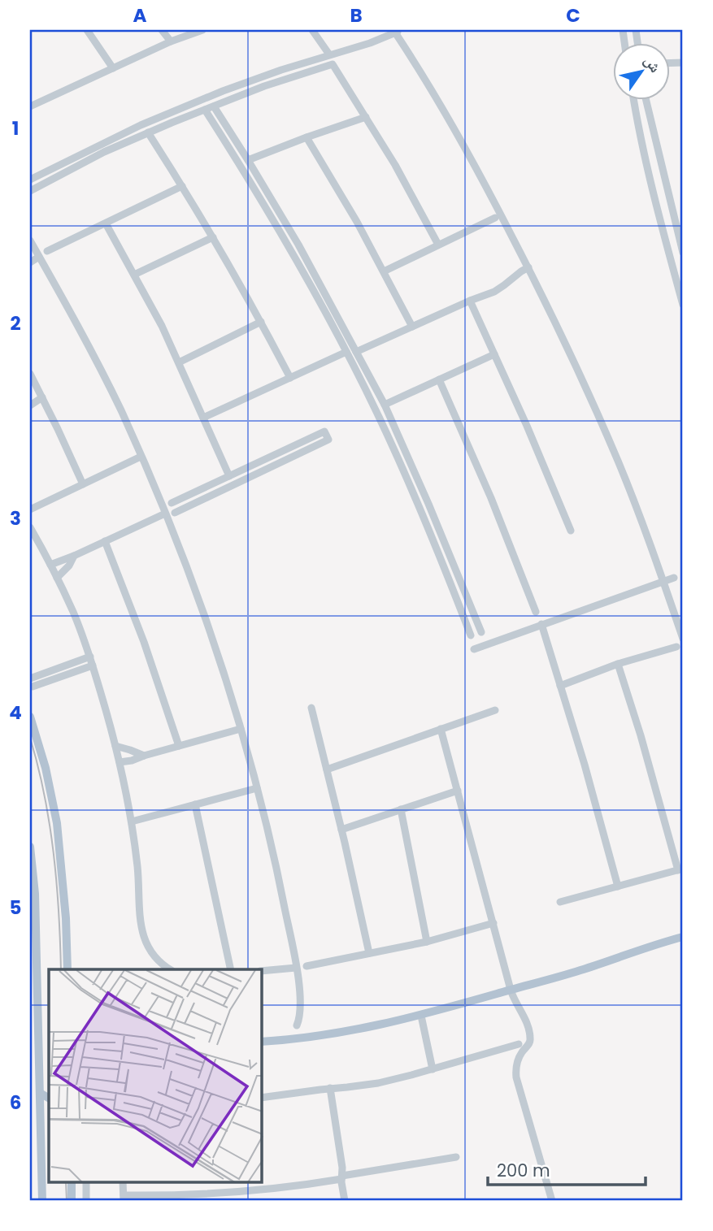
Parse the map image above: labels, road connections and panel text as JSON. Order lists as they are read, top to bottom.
{
  "scale_bar": "200 m",
  "north": "top right",
  "grid": {
    "columns": ["A", "B", "C"],
    "rows": [
      "1",
      "2",
      "3",
      "4",
      "5",
      "6"
    ]
  }
}
